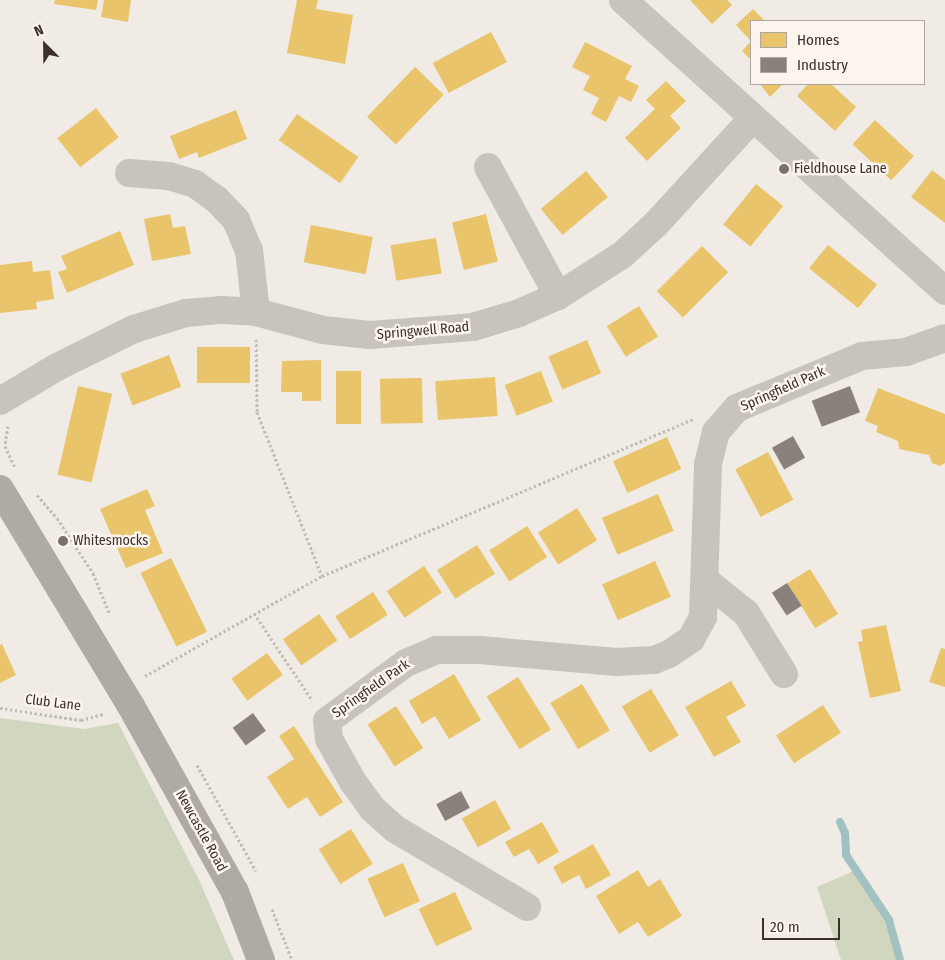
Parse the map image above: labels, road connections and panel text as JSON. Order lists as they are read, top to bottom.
{
  "streets": {
    "highway": ["Newcastle Road"],
    "street": ["Springwell Road", "Springfield Park"],
    "path": ["Club Lane"]
  },
  "crossings": [
    ["Club Lane", "Newcastle Road"]
  ],
  "places": ["Fieldhouse Lane", "Whitesmocks"],
  "legend": ["Homes", "Industry"],
  "scale_bar": "20 m",
  "north": "top left"
}
